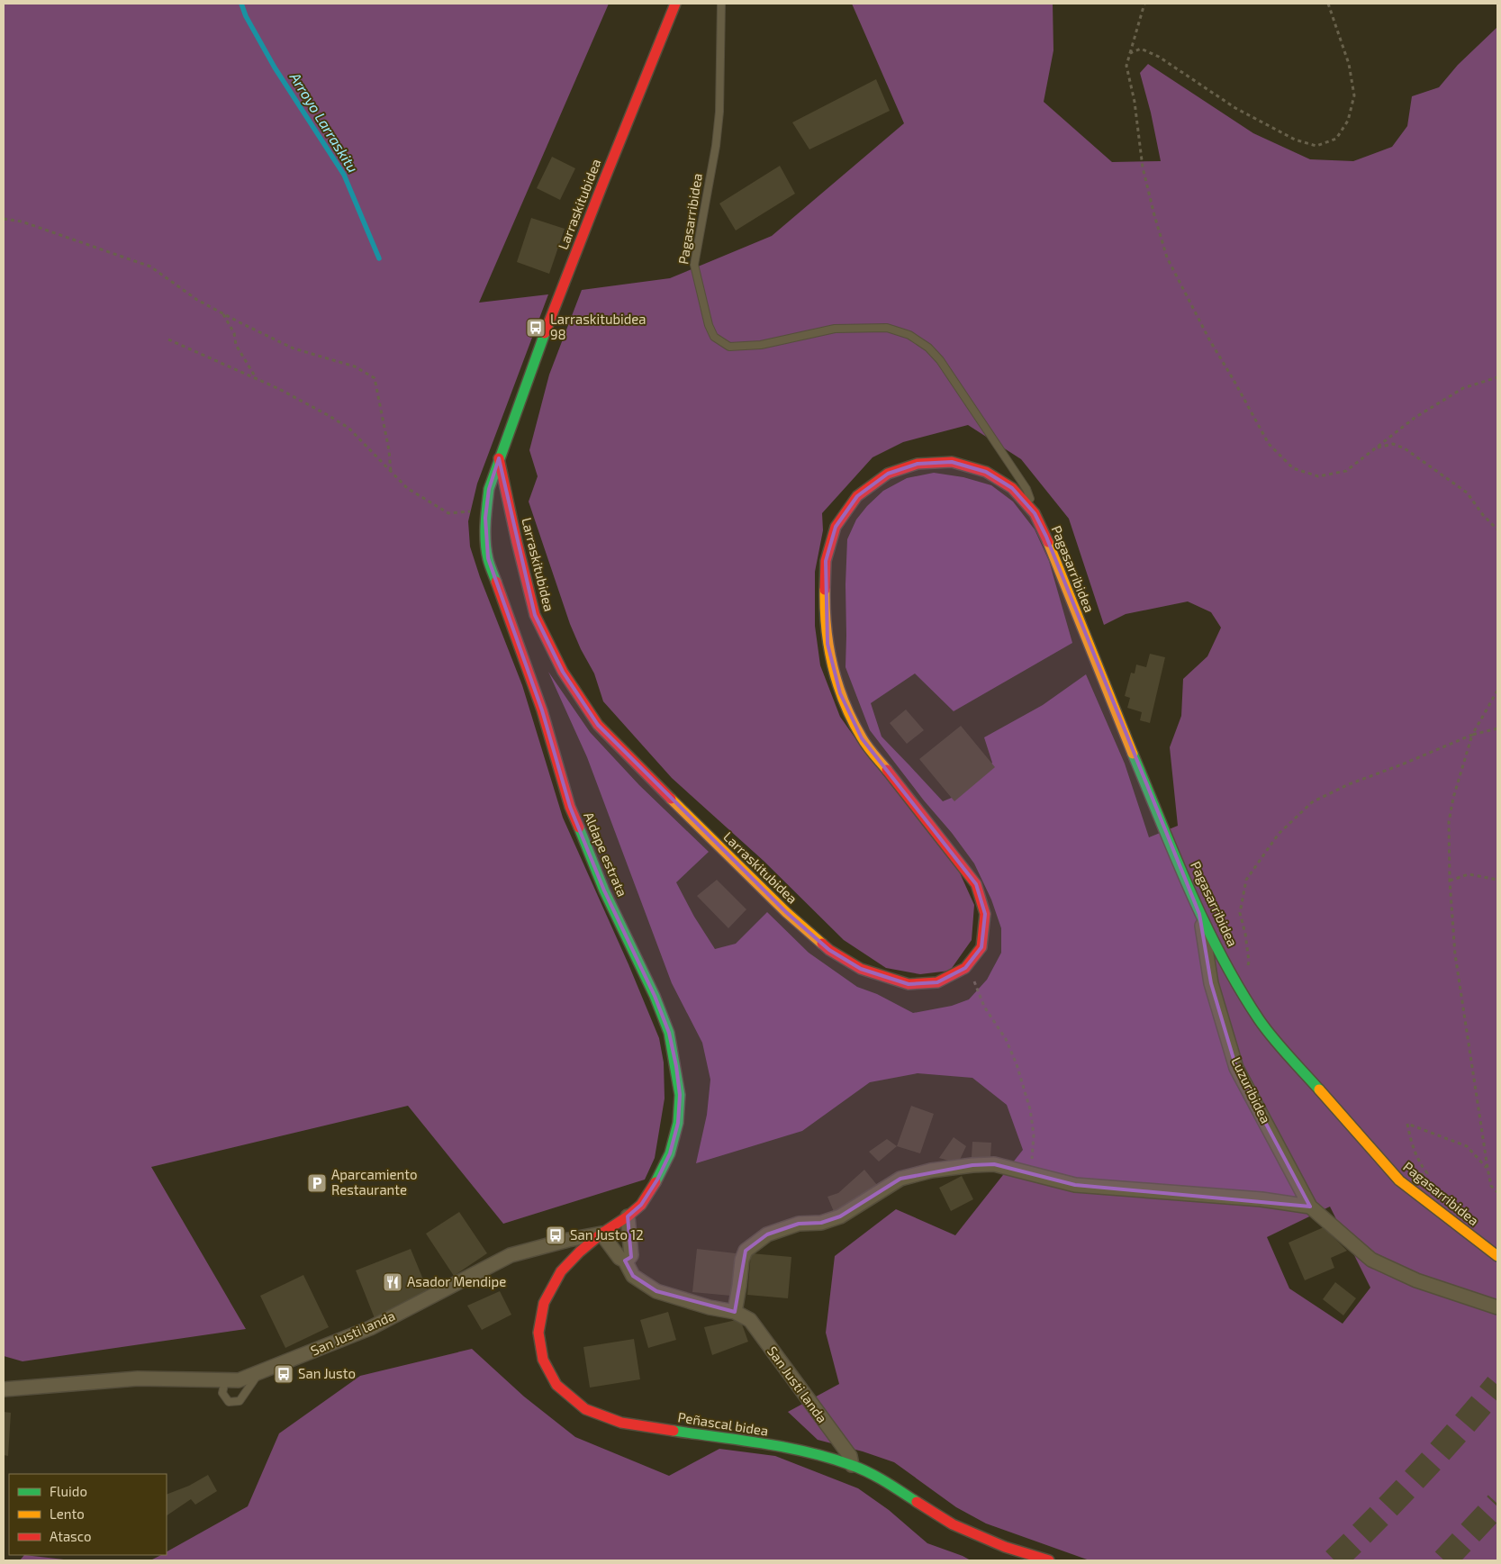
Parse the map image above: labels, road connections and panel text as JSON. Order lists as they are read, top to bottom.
{
  "streets": {
    "street": [
      "Larraskitubidea",
      "Pagasarribidea",
      "Aldape estrata",
      "Luzuribidea",
      "San Justi landa",
      "Peñascal bidea"
    ]
  },
  "crossings": [
    ["Larraskitubidea", "Pagasarribidea"],
    ["Larraskitubidea", "Aldape estrata"],
    ["Pagasarribidea", "Luzuribidea"],
    ["Aldape estrata", "San Justi landa"],
    ["Aldape estrata", "Peñascal bidea"],
    ["San Justi landa", "Peñascal bidea"]
  ],
  "water": ["Arroyo Larraskitu"],
  "places": {
    "bus stop": ["Larraskitubidea 98", "San Justo 12", "San Justo"],
    "parking": ["Aparcamiento Restaurante"],
    "restaurant": ["Asador Mendipe"]
  },
  "legend": ["Fluido", "Lento", "Atasco"]
}
